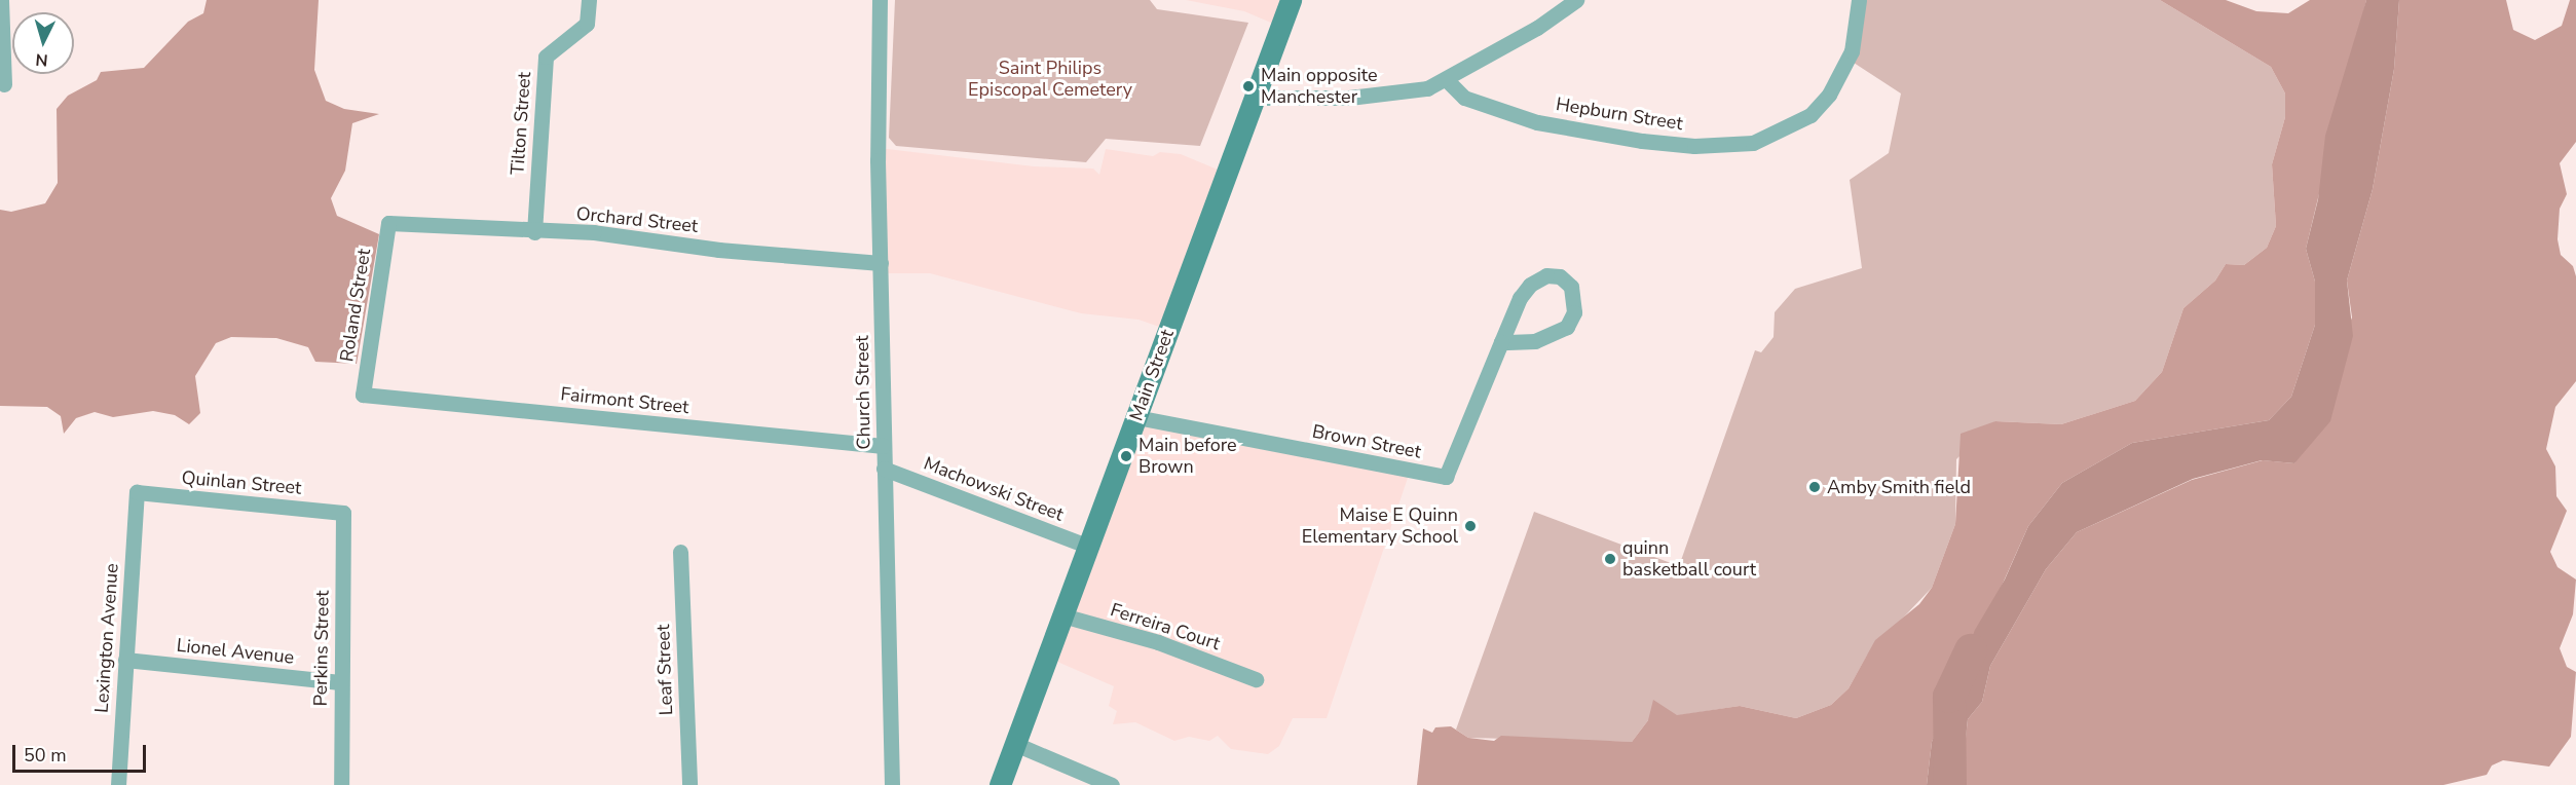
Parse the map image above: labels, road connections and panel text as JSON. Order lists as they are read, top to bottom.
{
  "streets": {
    "main road": ["Main Street"],
    "street": [
      "Hepburn Street",
      "Tilton Street",
      "Orchard Street",
      "Roland Street",
      "Church Street",
      "Fairmont Street",
      "Brown Street",
      "Quinlan Street",
      "Machowski Street",
      "Ferreira Court",
      "Lexington Avenue",
      "Perkins Street",
      "Lionel Avenue",
      "Leaf Street"
    ]
  },
  "crossings": [
    ["Tilton Street", "Orchard Street"],
    ["Orchard Street", "Roland Street"],
    ["Orchard Street", "Church Street"],
    ["Roland Street", "Fairmont Street"],
    ["Main Street", "Brown Street"],
    ["Main Street", "Machowski Street"],
    ["Main Street", "Ferreira Court"],
    ["Church Street", "Fairmont Street"],
    ["Church Street", "Machowski Street"],
    ["Quinlan Street", "Lexington Avenue"],
    ["Quinlan Street", "Perkins Street"],
    ["Lexington Avenue", "Lionel Avenue"],
    ["Perkins Street", "Lionel Avenue"]
  ],
  "parks": ["Saint Philips Episcopal Cemetery"],
  "places": [
    "Main opposite Manchester",
    "Main before Brown",
    "Amby Smith field",
    "Maise E Quinn Elementary School",
    "quinn basketball court"
  ],
  "scale_bar": "50 m",
  "north": "bottom"
}
